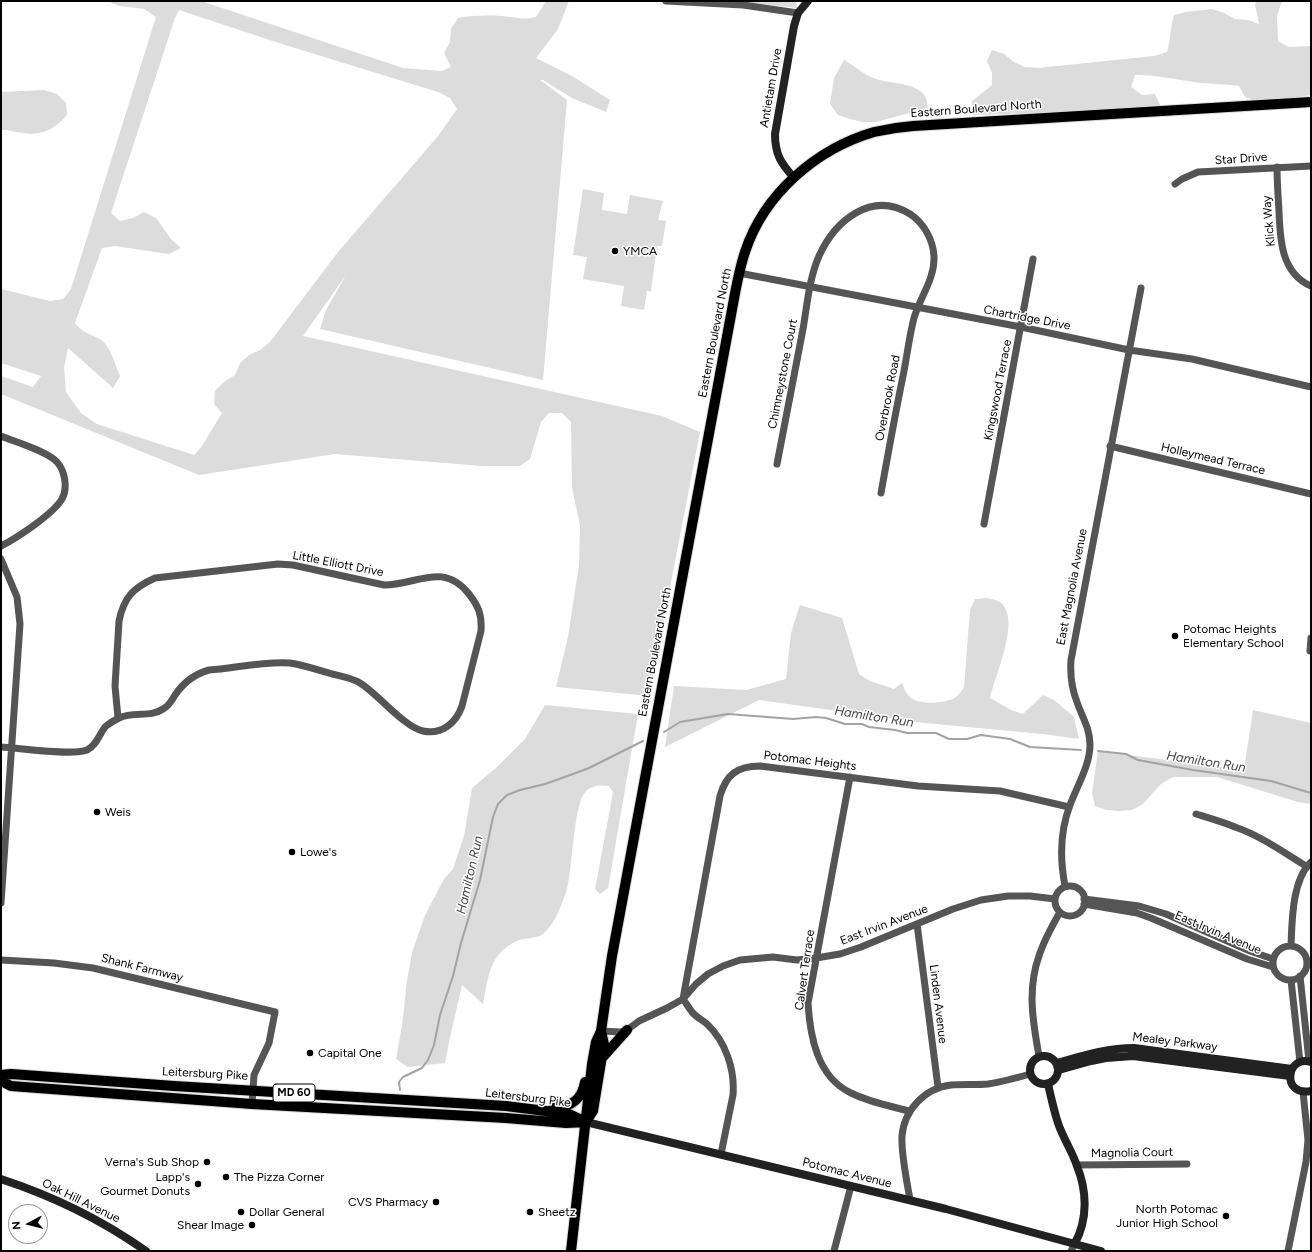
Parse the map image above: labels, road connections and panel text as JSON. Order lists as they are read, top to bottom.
{
  "streets": {
    "main road": ["Eastern Boulevard North", "Leitersburg Pike", "MD 60"],
    "street": [
      "Antietam Drive",
      "Star Drive",
      "Klick Way",
      "Chartridge Drive",
      "Chimneystone Court",
      "Kingswood Terrace",
      "Overbrook Road",
      "Holleymead Terrace",
      "Little Elliott Drive",
      "East Magnolia Avenue",
      "Potomac Heights",
      "East Irvin Avenue",
      "Shank Farmway",
      "Calvert Terrace",
      "Linden Avenue",
      "Mealey Parkway",
      "Magnolia Court",
      "Potomac Avenue",
      "Oak Hill Avenue"
    ]
  },
  "crossings": [
    ["Antietam Drive", "Eastern Boulevard North"],
    ["Eastern Boulevard North", "Chartridge Drive"],
    ["Eastern Boulevard North", "Leitersburg Pike"],
    ["Eastern Boulevard North", "Potomac Avenue"],
    ["Star Drive", "Klick Way"],
    ["Chartridge Drive", "Chimneystone Court"],
    ["Chartridge Drive", "Kingswood Terrace"],
    ["Chartridge Drive", "Overbrook Road"],
    ["Chartridge Drive", "East Magnolia Avenue"],
    ["Chimneystone Court", "Overbrook Road"],
    ["Holleymead Terrace", "East Magnolia Avenue"],
    ["East Magnolia Avenue", "Potomac Heights"],
    ["East Magnolia Avenue", "East Irvin Avenue"],
    ["Potomac Heights", "East Irvin Avenue"],
    ["Potomac Heights", "Calvert Terrace"],
    ["East Irvin Avenue", "Calvert Terrace"],
    ["East Irvin Avenue", "Linden Avenue"],
    ["Shank Farmway", "Leitersburg Pike"],
    ["Leitersburg Pike", "Potomac Avenue"]
  ],
  "water": ["Hamilton Run"],
  "places": [
    "YMCA",
    "Potomac Heights Elementary School",
    "Weis",
    "Lowe's",
    "Capital One",
    "Verna's Sub Shop",
    "The Pizza Corner",
    "Lapp's Gourmet Donuts",
    "CVS Pharmacy",
    "Dollar General",
    "Sheetz",
    "North Potomac Junior High School",
    "Shear Image"
  ],
  "north": "left"
}
